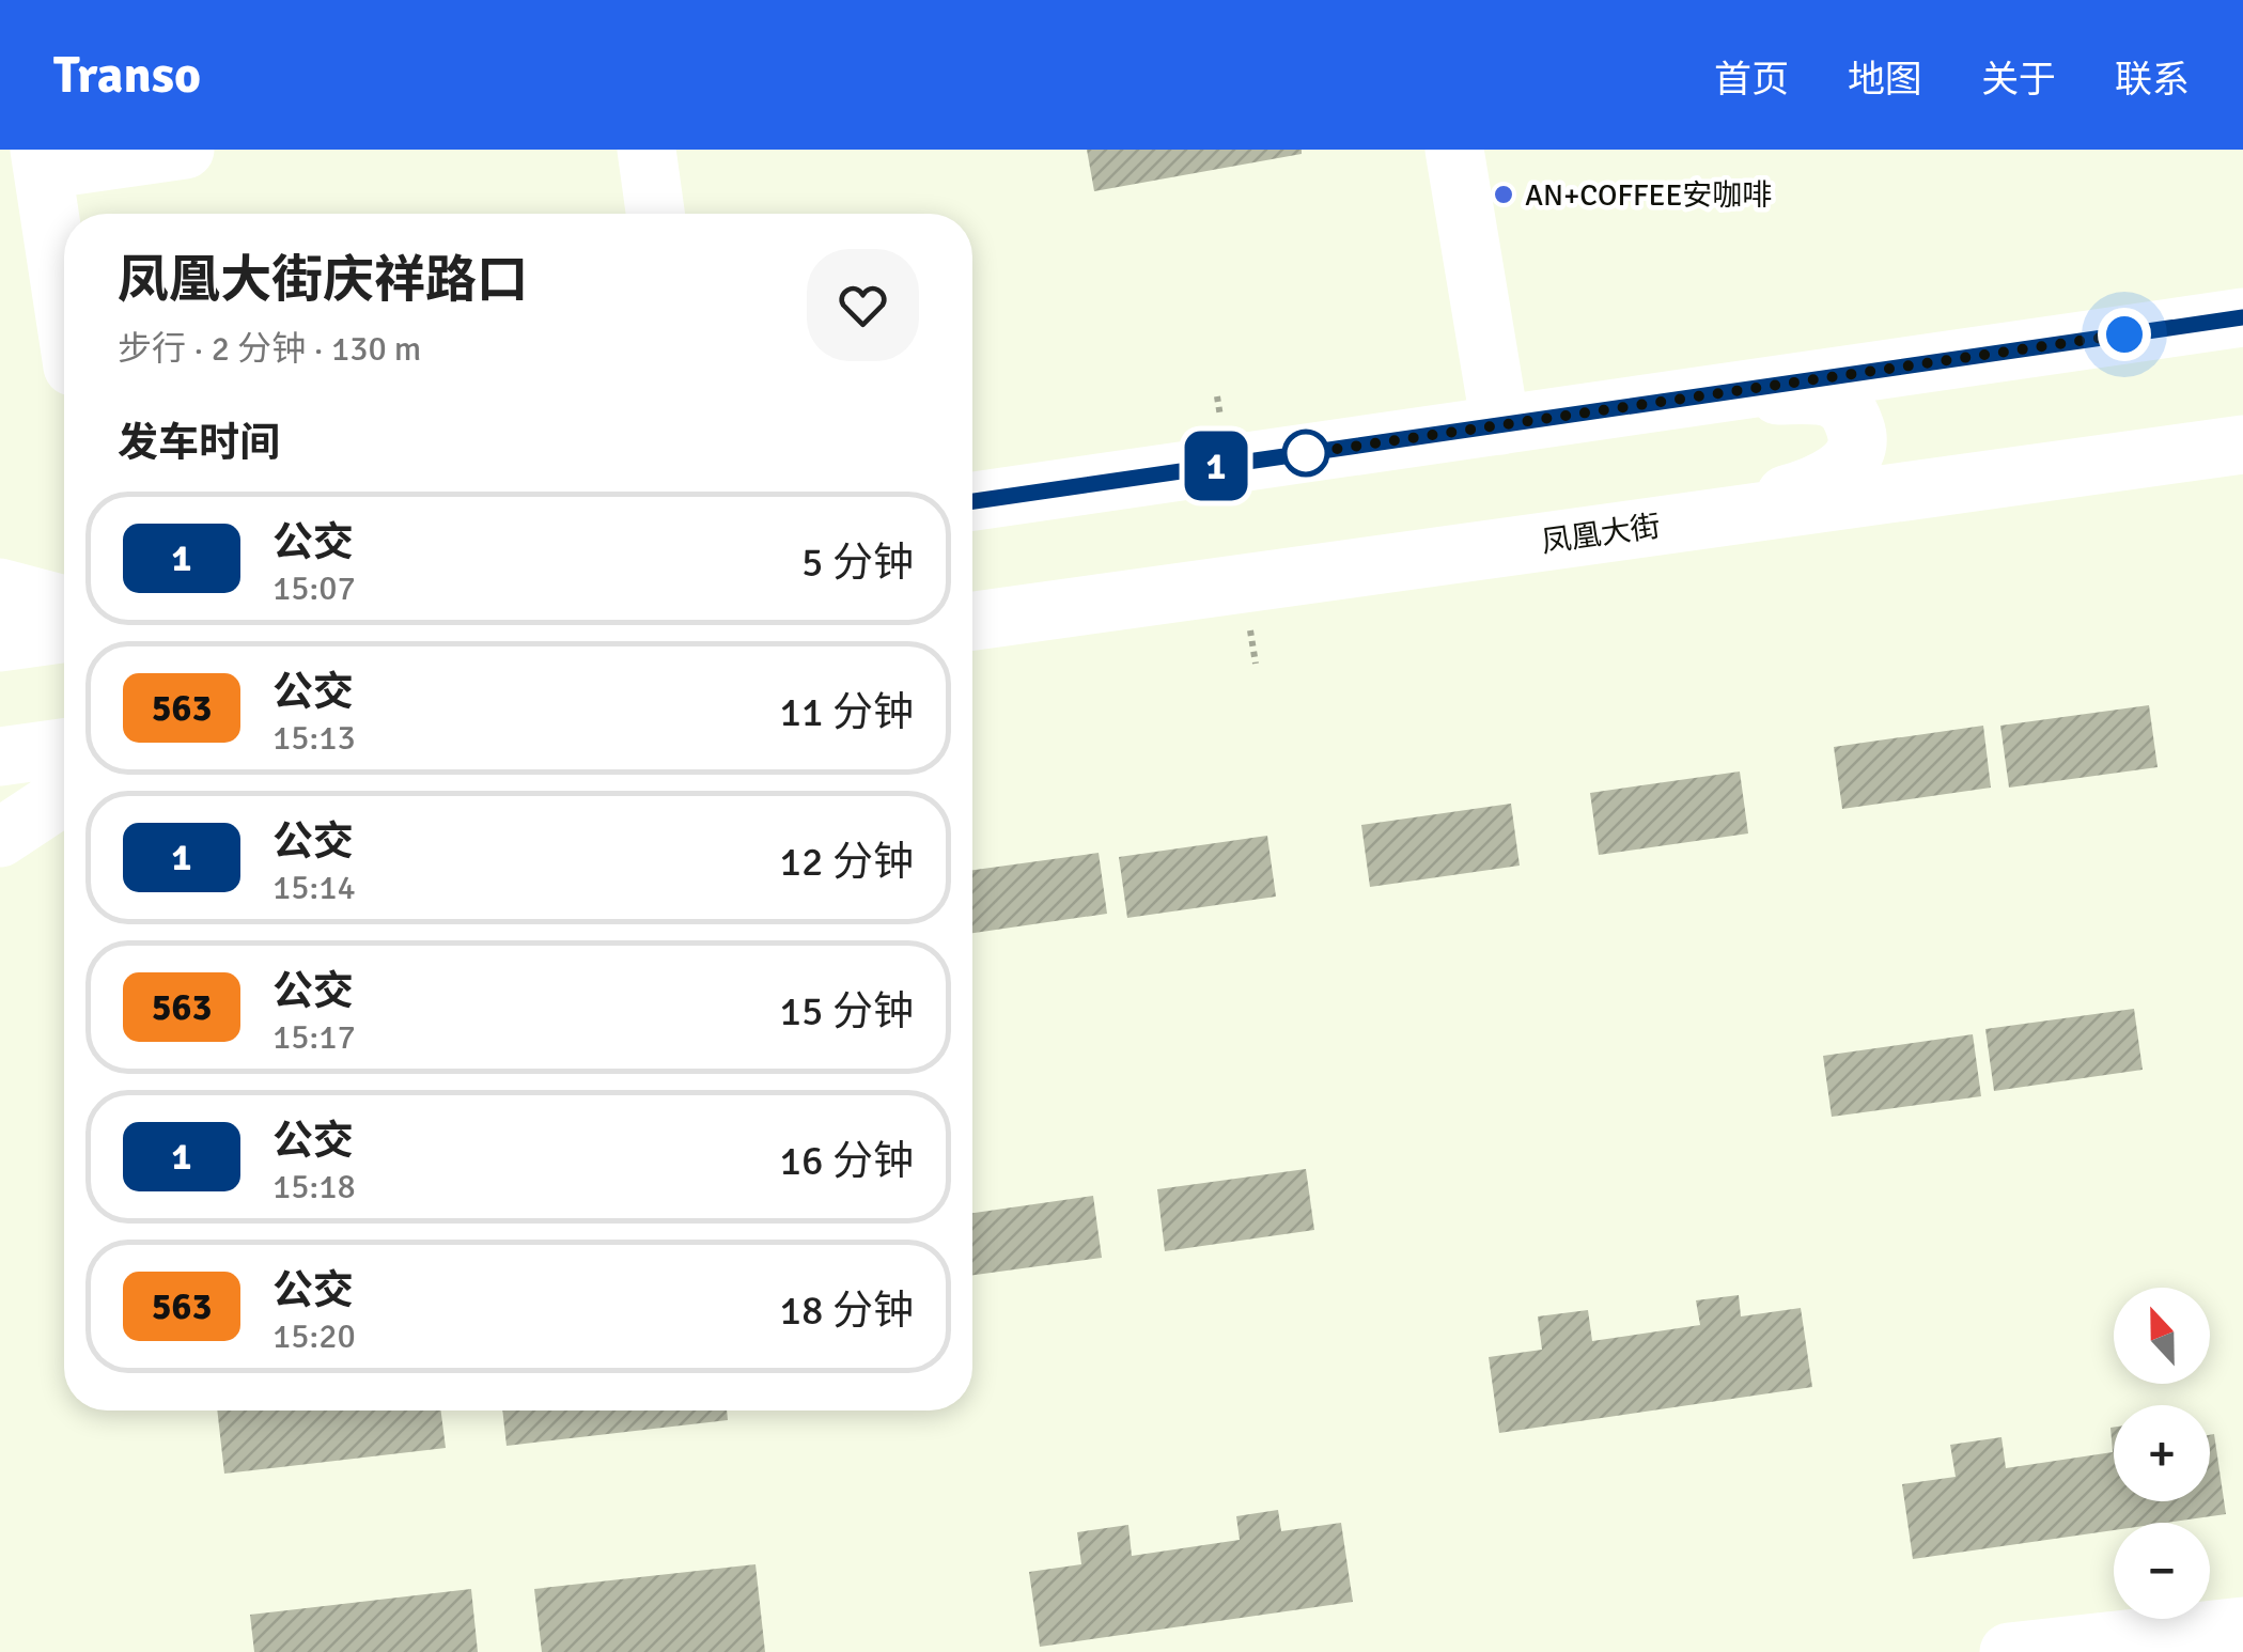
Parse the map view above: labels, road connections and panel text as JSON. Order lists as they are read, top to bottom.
{
  "streets": {
    "main road": ["凤凰大街"]
  },
  "places": ["AN+COFFEE安咖啡"],
  "lines": ["bus line 1"],
  "north": "top",
  "page": {
    "header": "Transo",
    "nav": [
      "首页",
      "地图",
      "关于",
      "联系"
    ],
    "on_map": "1",
    "heading": [
      ["凤凰大街庆祥路口", "步行 · 2 分钟 · 130 m"],
      "发车时间"
    ],
    "list": [
      {
        "mark": "1",
        "name": "公交",
        "note": "15:07",
        "value": "5 分钟"
      },
      {
        "mark": "563",
        "name": "公交",
        "note": "15:13",
        "value": "11 分钟"
      },
      {
        "mark": "1",
        "name": "公交",
        "note": "15:14",
        "value": "12 分钟"
      },
      {
        "mark": "563",
        "name": "公交",
        "note": "15:17",
        "value": "15 分钟"
      },
      {
        "mark": "1",
        "name": "公交",
        "note": "15:18",
        "value": "16 分钟"
      },
      {
        "mark": "563",
        "name": "公交",
        "note": "15:20",
        "value": "18 分钟"
      }
    ],
    "map_buttons": ["+", "−"]
  }
}
